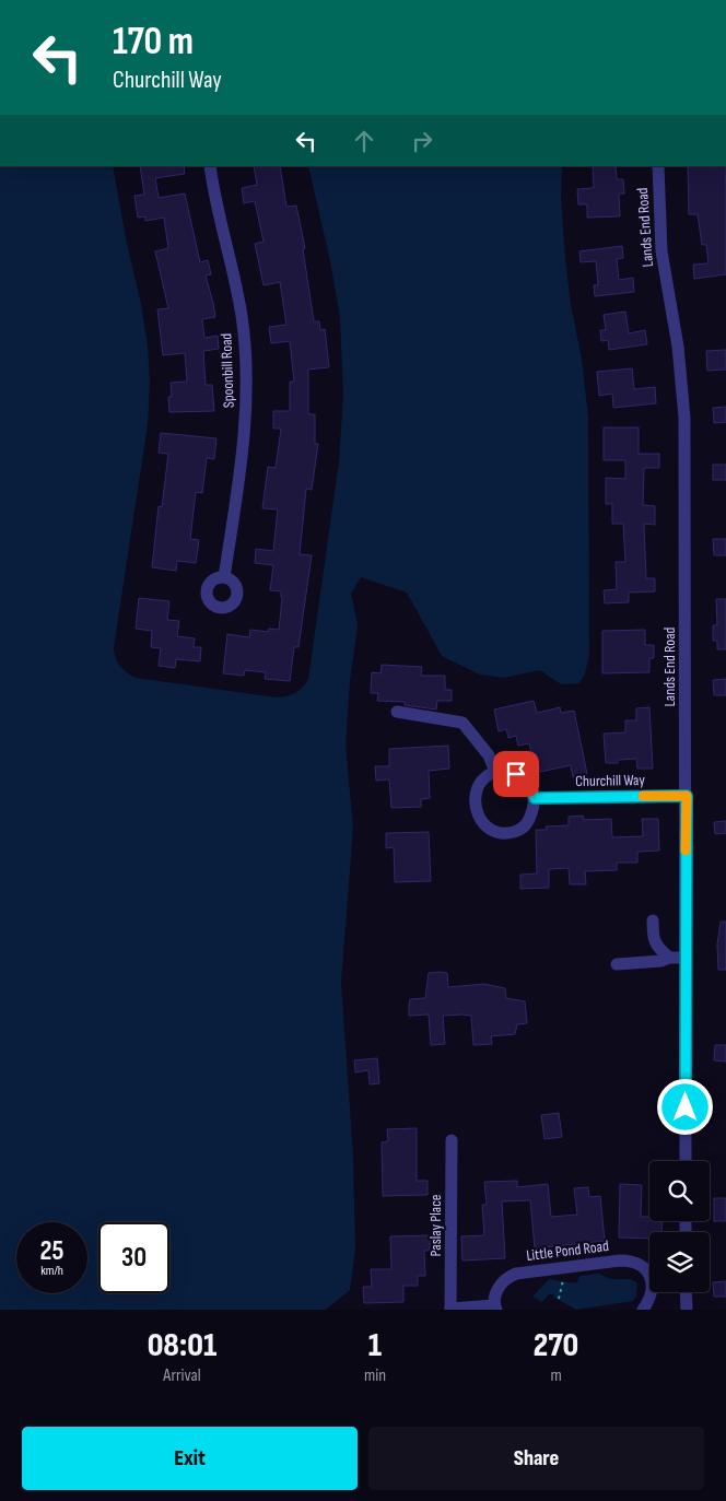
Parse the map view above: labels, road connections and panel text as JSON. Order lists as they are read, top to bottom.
{
  "streets": {
    "street": [
      "Lands End Road",
      "Spoonbill Road",
      "Churchill Way",
      "Paslay Place",
      "Little Pond Road"
    ]
  },
  "crossings": [
    ["Lands End Road", "Churchill Way"],
    ["Paslay Place", "Little Pond Road"]
  ],
  "page": {
    "turn": ["170 m", "Churchill Way"],
    "speed": "25 km/h",
    "limit": "30",
    "eta": [
      "08:01",
      "Arrival",
      "1",
      "min",
      "270",
      "m"
    ],
    "buttons": ["Exit", "Share"]
  }
}
